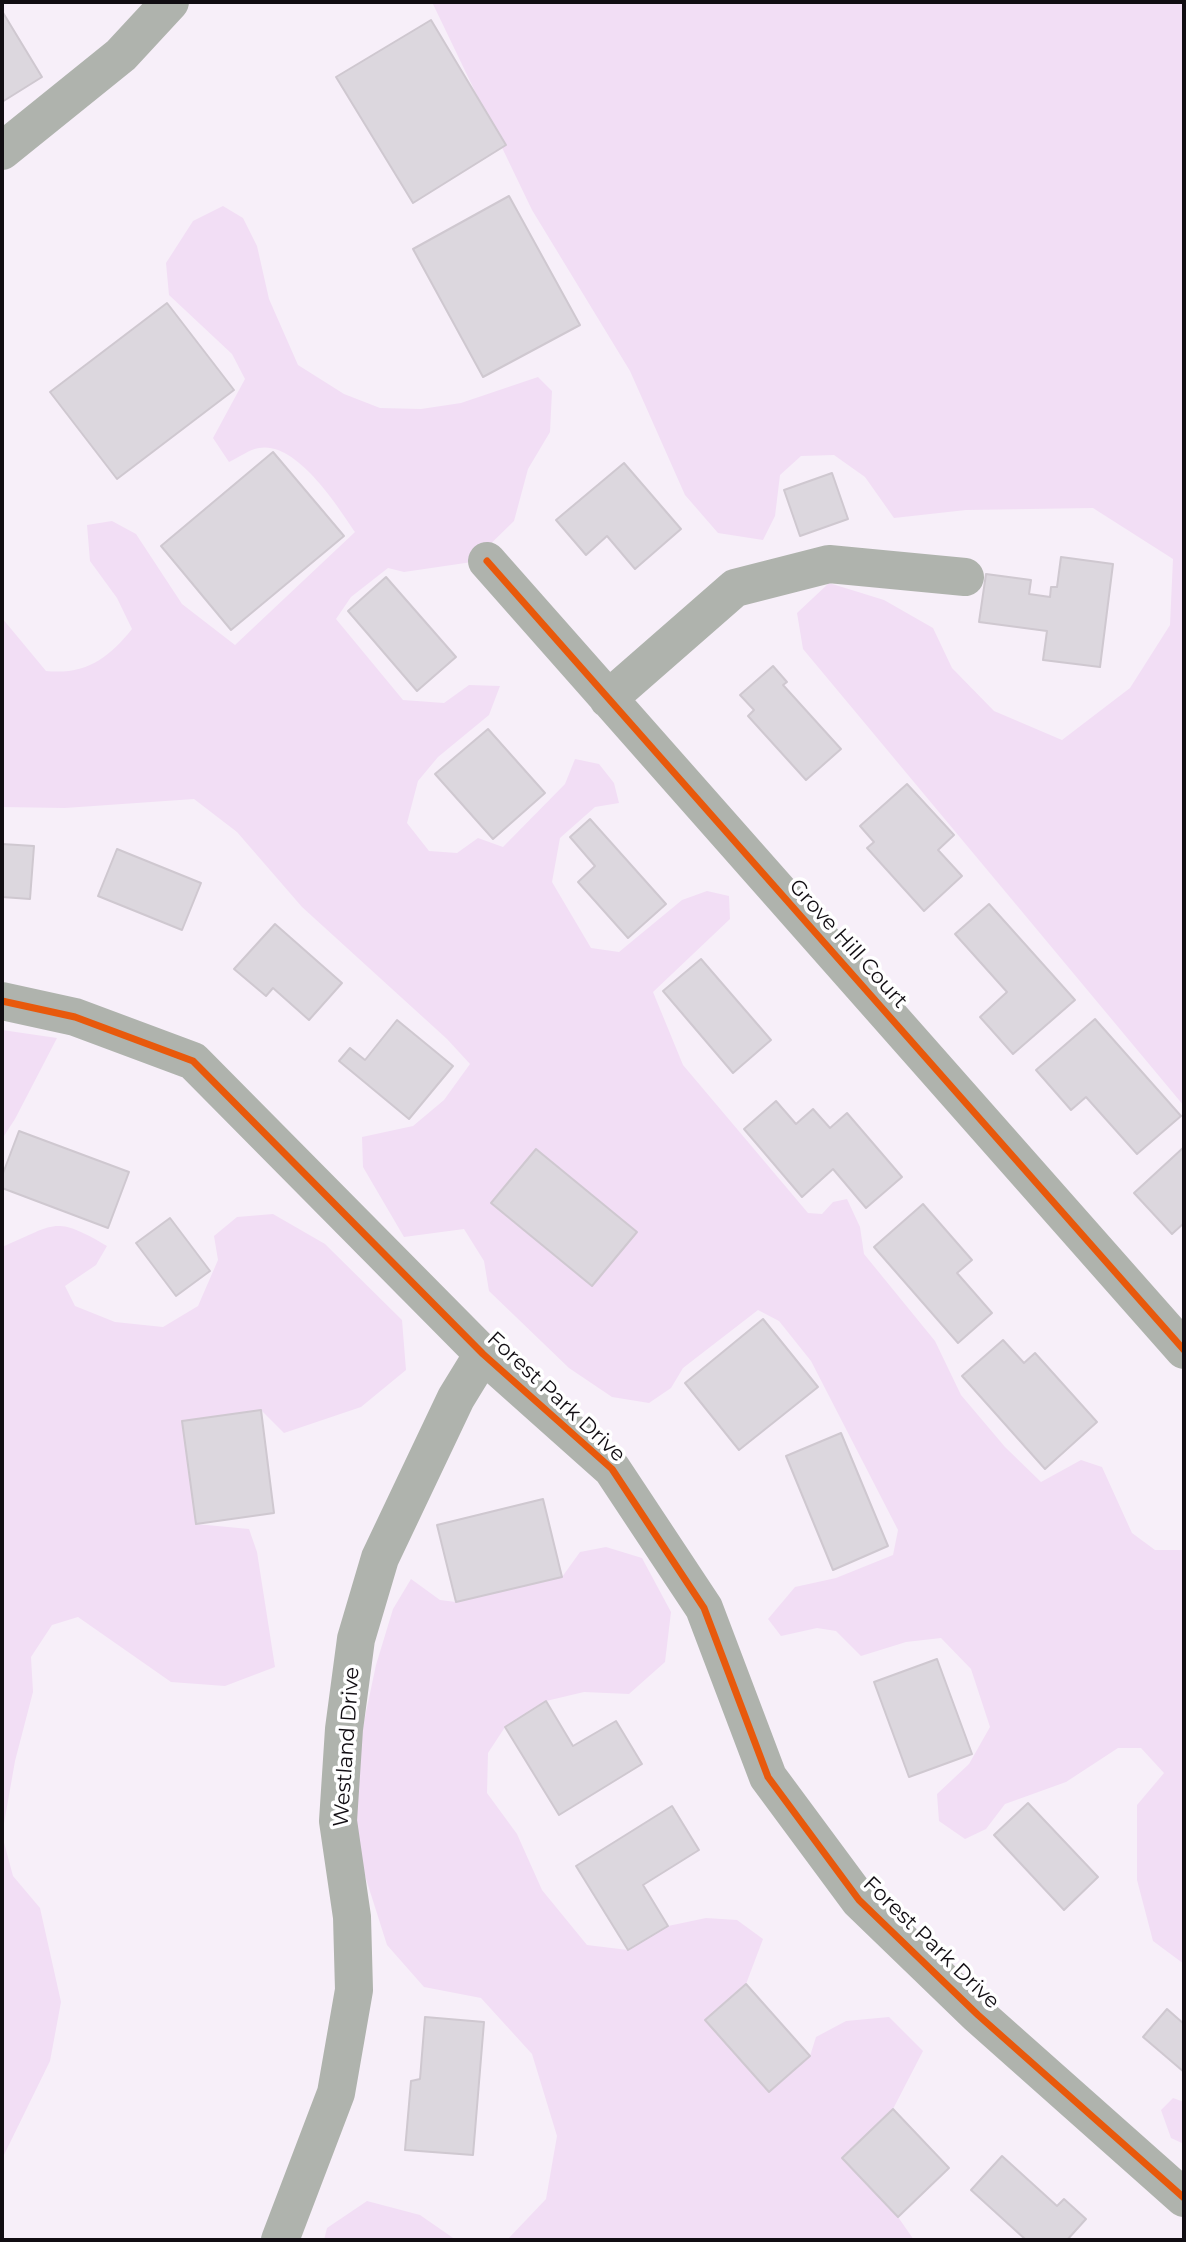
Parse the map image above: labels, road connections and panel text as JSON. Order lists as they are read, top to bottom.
{
  "streets": {
    "street": ["Grove Hill Court", "Forest Park Drive", "Westland Drive"]
  },
  "crossings": [
    ["Forest Park Drive", "Westland Drive"]
  ]
}
